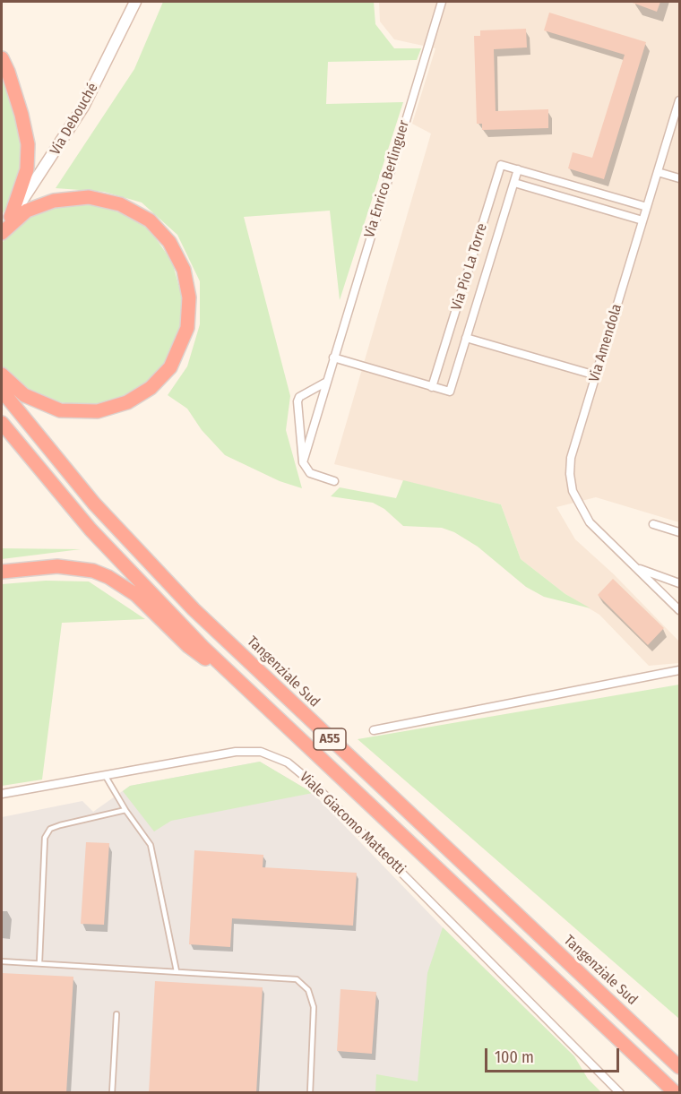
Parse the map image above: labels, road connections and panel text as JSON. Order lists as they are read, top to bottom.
{
  "streets": {
    "highway": ["Tangenziale Sud", "A55"],
    "main road": ["Via Debouché"],
    "street": [
      "Via Enrico Berlinguer",
      "Via Pio La Torre",
      "Via Amendola",
      "Viale Giacomo Matteotti"
    ]
  },
  "crossings": [
    ["Via Pio La Torre", "Via Amendola"]
  ],
  "scale_bar": "100 m"
}
